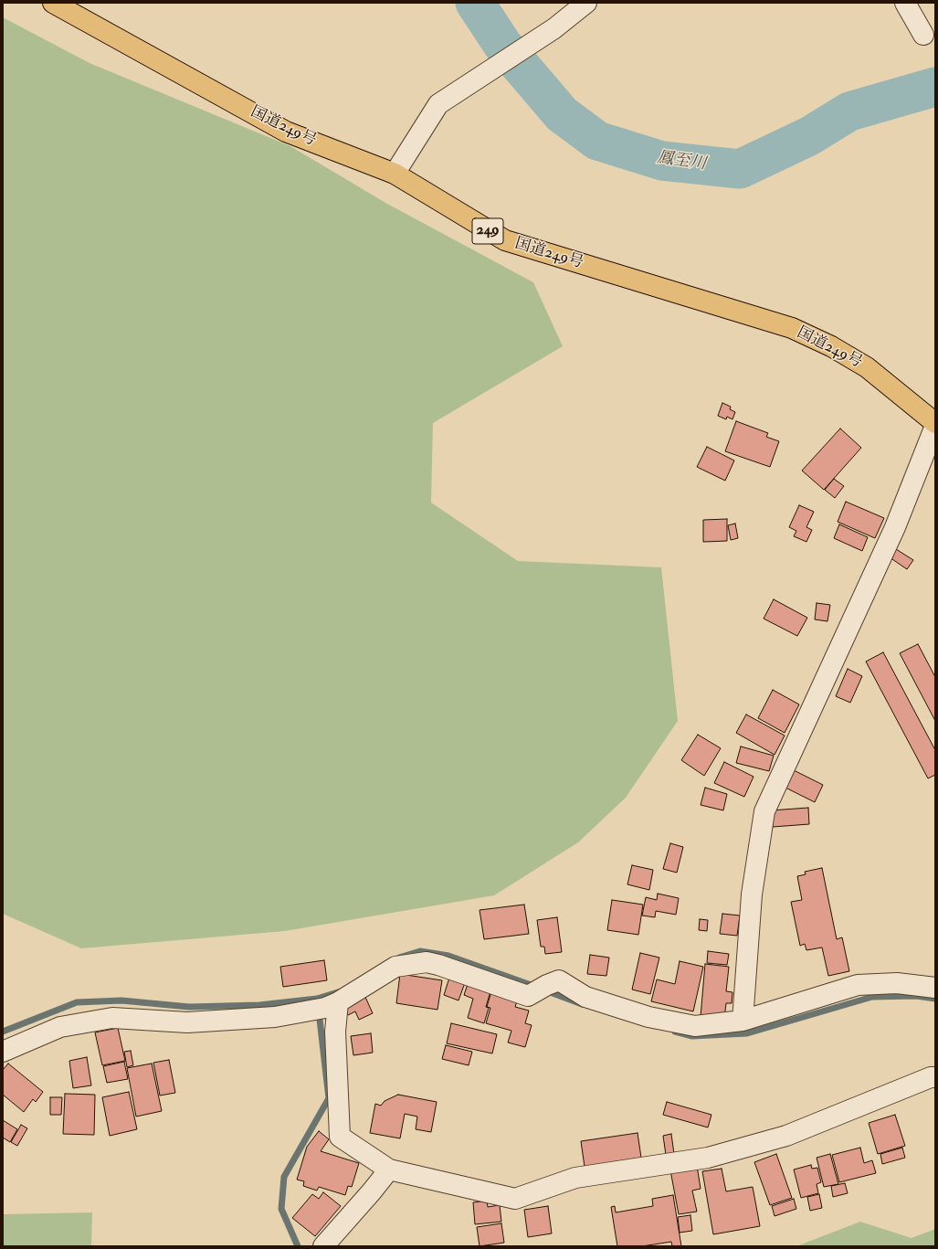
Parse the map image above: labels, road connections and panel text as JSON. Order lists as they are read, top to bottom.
{
  "streets": {
    "highway": ["国道249号", "249"]
  },
  "water": ["鳳至川"]
}
